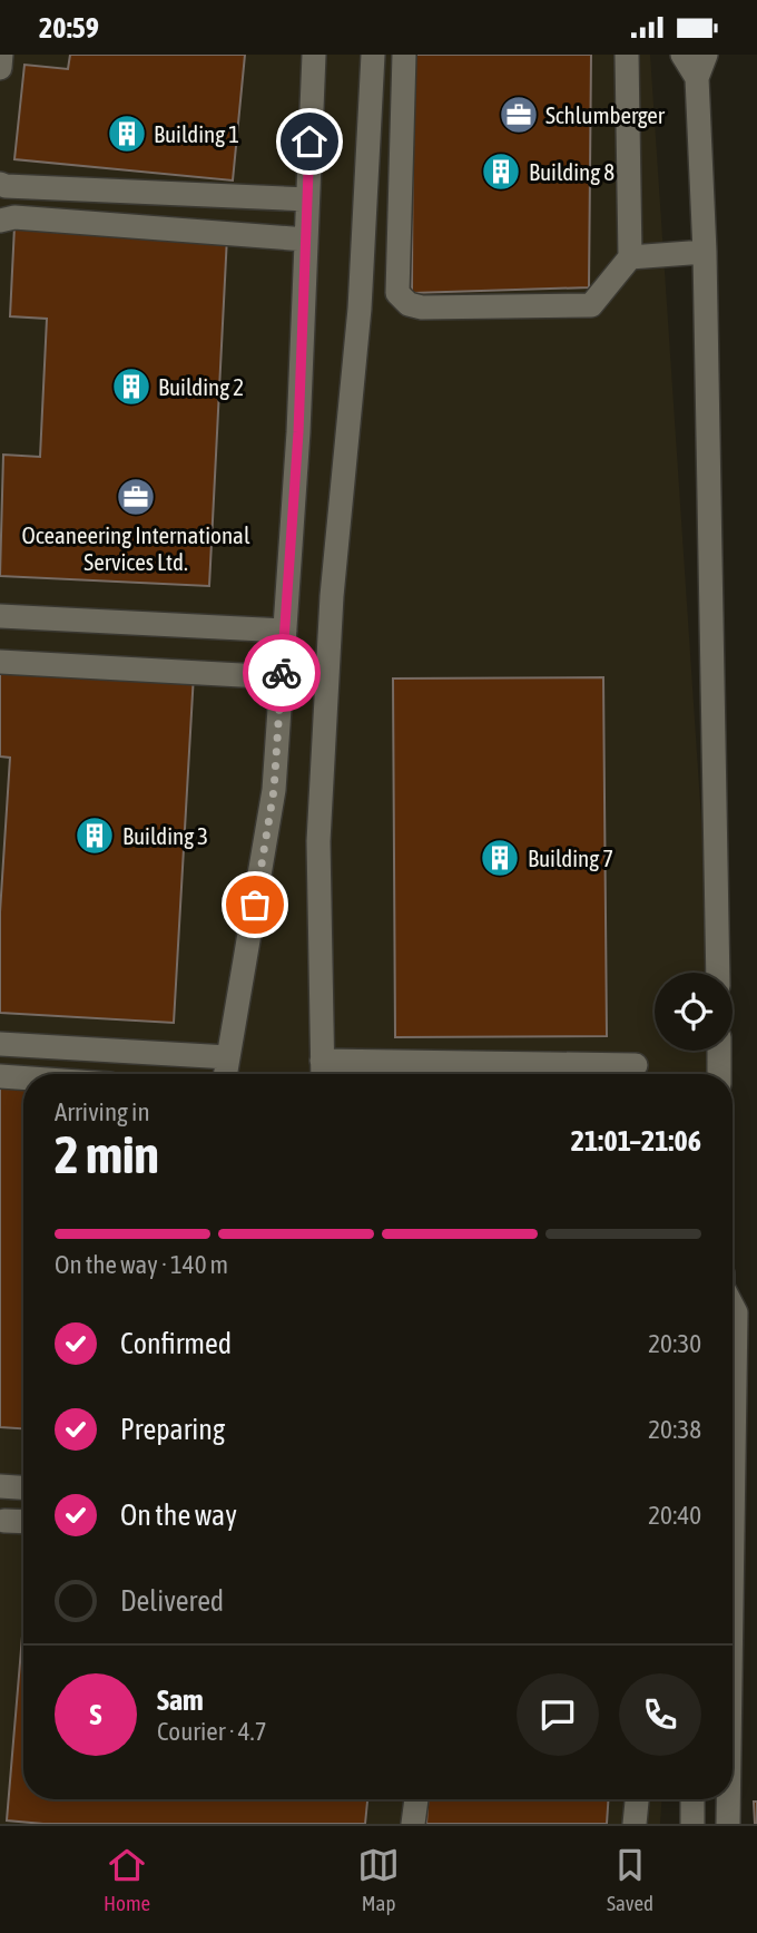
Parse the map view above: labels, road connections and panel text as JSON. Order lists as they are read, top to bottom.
{
  "places": {
    "office": ["Schlumberger", "Oceaneering International Services Ltd."],
    "building": [
      "Building 1",
      "Building 8",
      "Building 2",
      "Building 3",
      "Building 7"
    ]
  },
  "page": {
    "status": "20:59",
    "heading": ["2 min", "Arriving in", "21:01–21:06"],
    "panel": ["Sam", "Courier · 4.7"],
    "bar": "On the way · 140 m",
    "list": [
      ["Confirmed", "20:30"],
      ["Preparing", "20:38"],
      ["On the way", "20:40"],
      "Delivered"
    ],
    "round": "S",
    "tabs": ["Home", "Map", "Saved"]
  }
}
